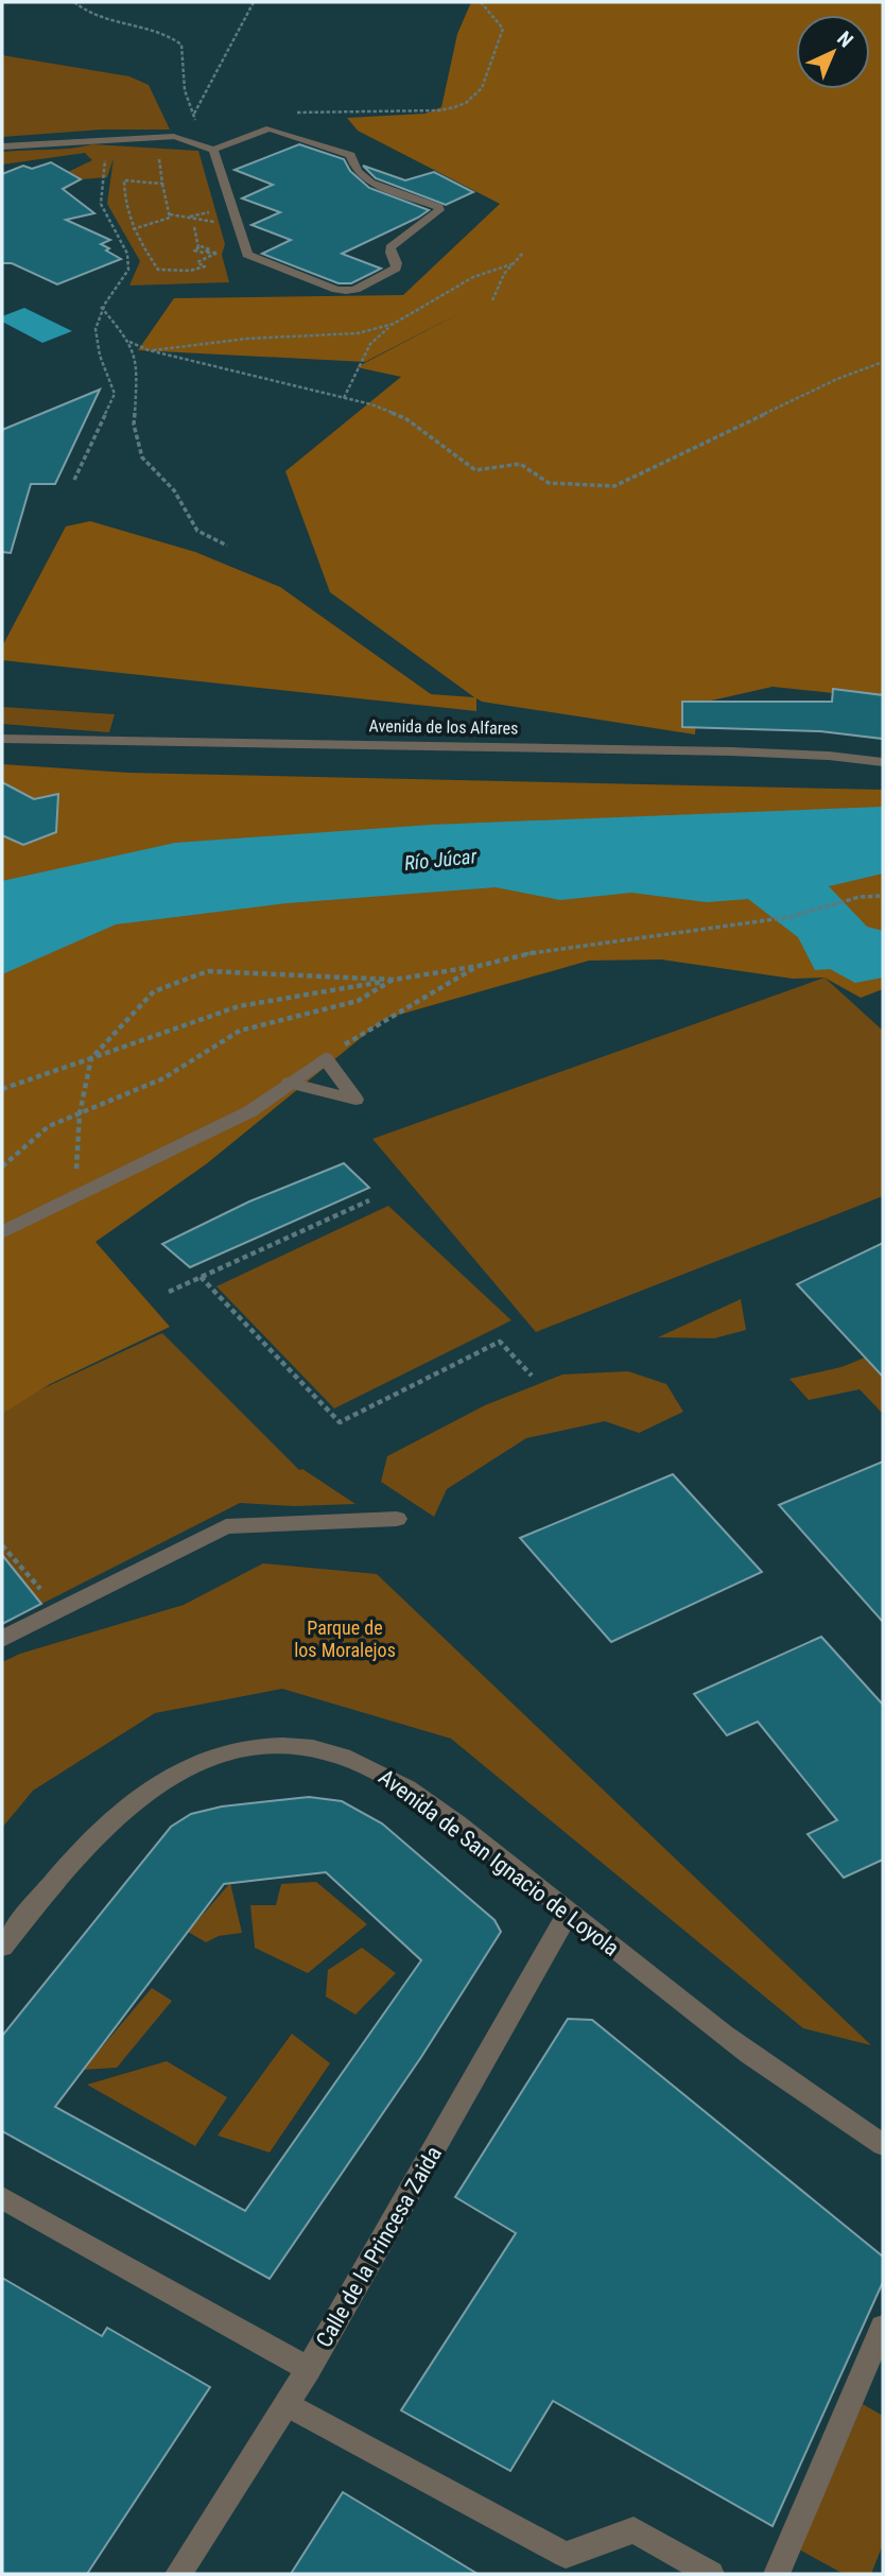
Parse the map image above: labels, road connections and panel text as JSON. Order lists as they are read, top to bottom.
{
  "streets": {
    "street": ["Avenida de los Alfares", "Avenida de San Ignacio de Loyola", "Calle de la Princesa Zaida"]
  },
  "crossings": [
    ["Avenida de San Ignacio de Loyola", "Calle de la Princesa Zaida"]
  ],
  "water": ["Río Júcar"],
  "parks": ["Parque de los Moralejos"],
  "north": "top right"
}
